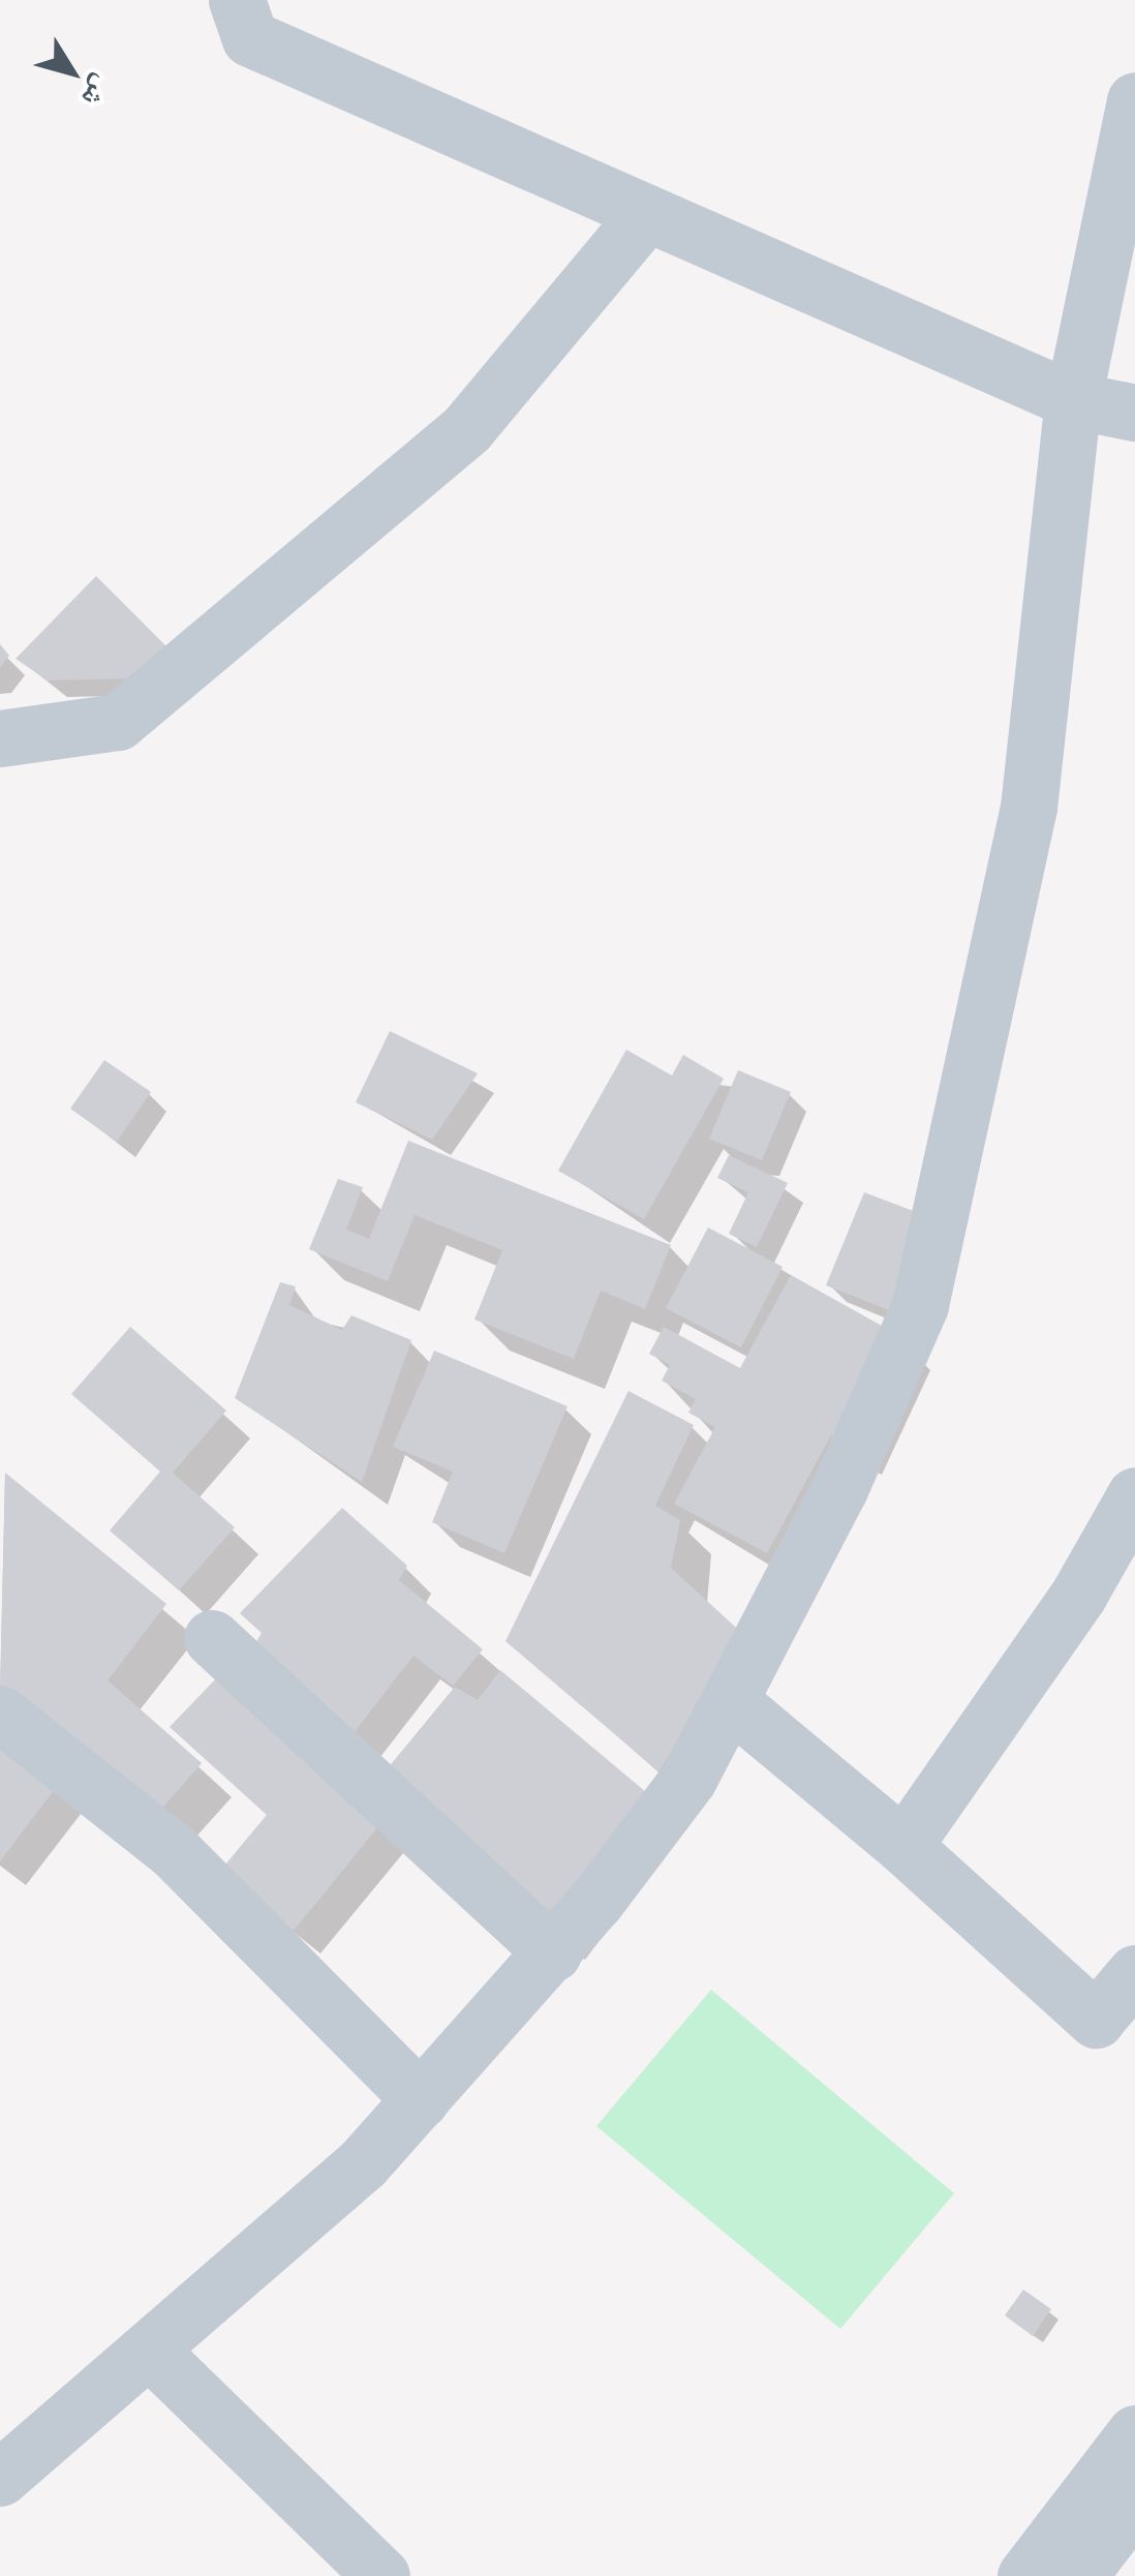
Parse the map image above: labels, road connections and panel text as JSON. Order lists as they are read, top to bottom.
{
  "north": "bottom right"
}
